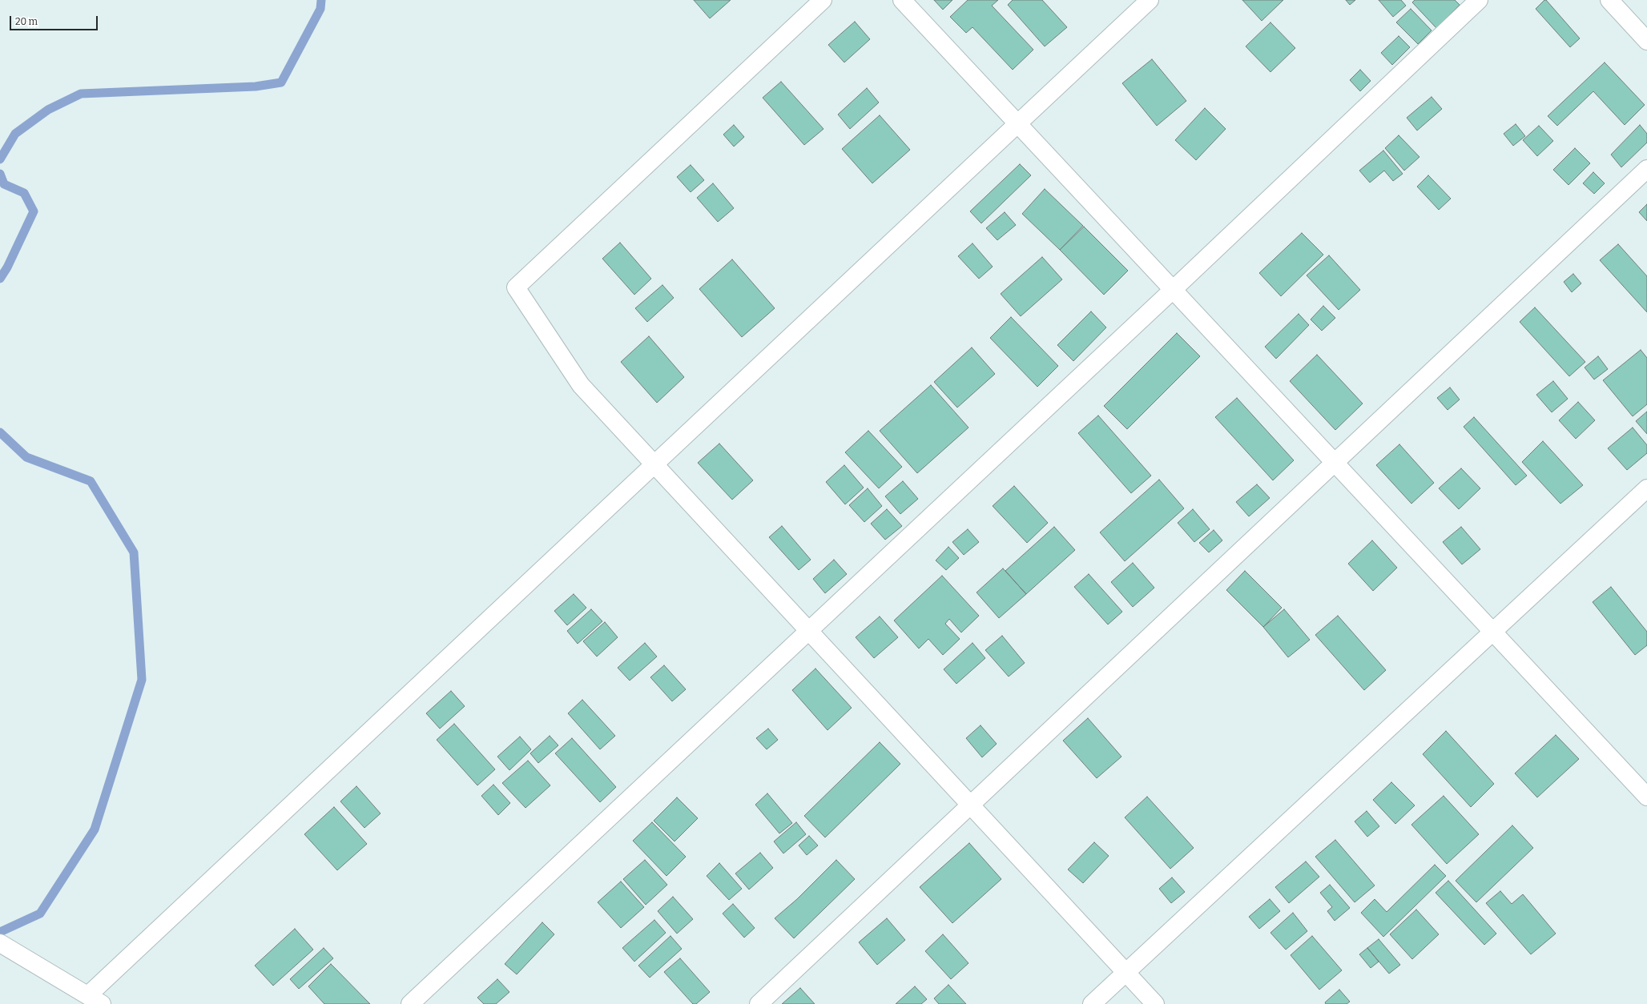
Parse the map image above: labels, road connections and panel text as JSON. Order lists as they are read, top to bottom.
{
  "scale_bar": "20 m"
}
